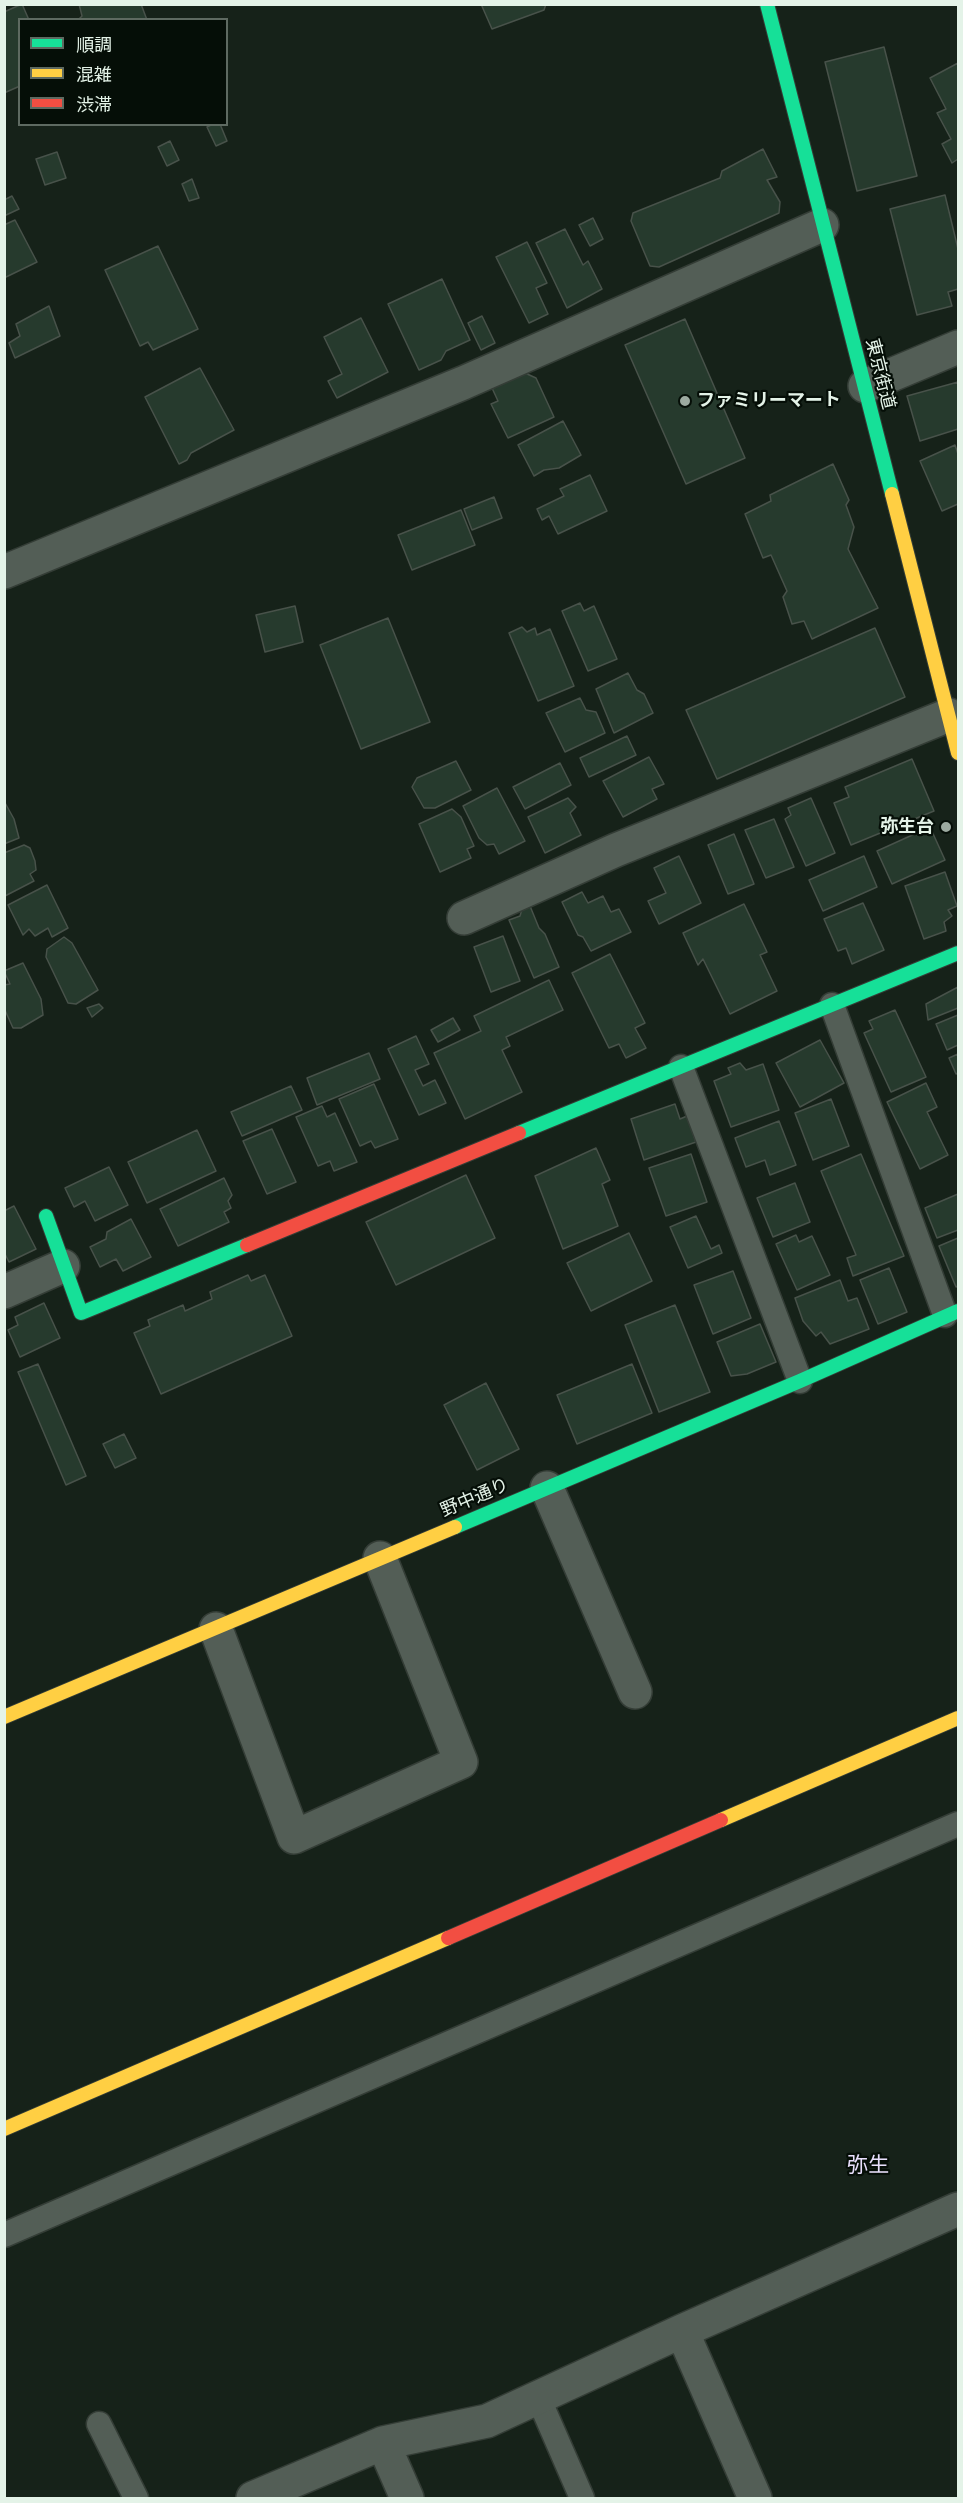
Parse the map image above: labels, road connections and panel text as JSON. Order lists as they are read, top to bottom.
{
  "streets": {
    "street": ["東京街道", "野中通り"]
  },
  "districts": ["弥生"],
  "places": ["ファミリーマート", "弥生台"],
  "legend": ["順調", "混雑", "渋滞"]
}
